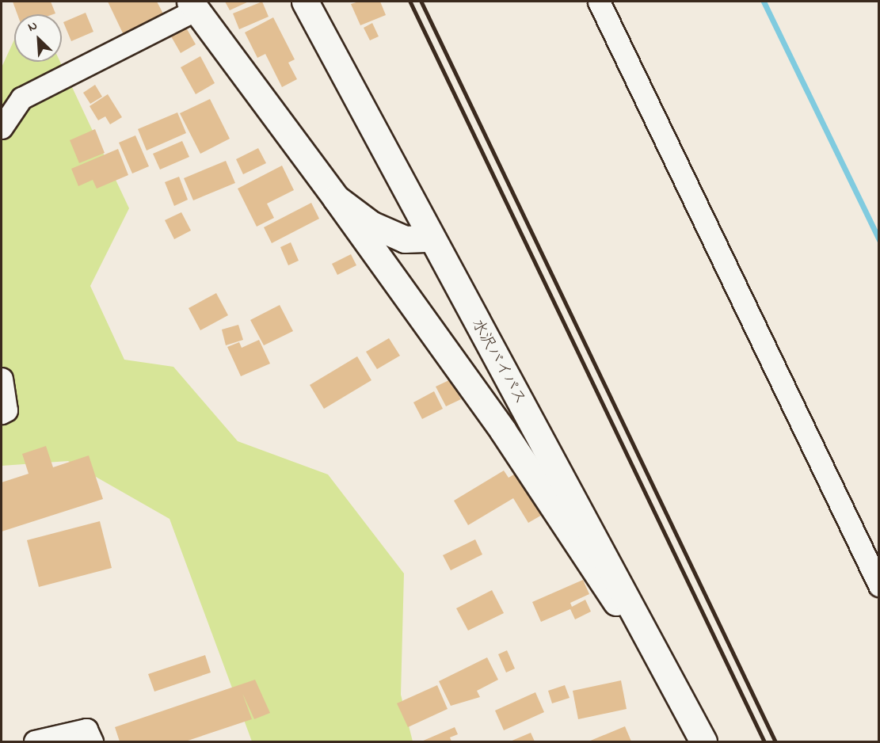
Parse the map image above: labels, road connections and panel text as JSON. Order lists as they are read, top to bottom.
{
  "streets": {
    "main road": ["水沢バイパス"]
  },
  "north": "top left"
}
